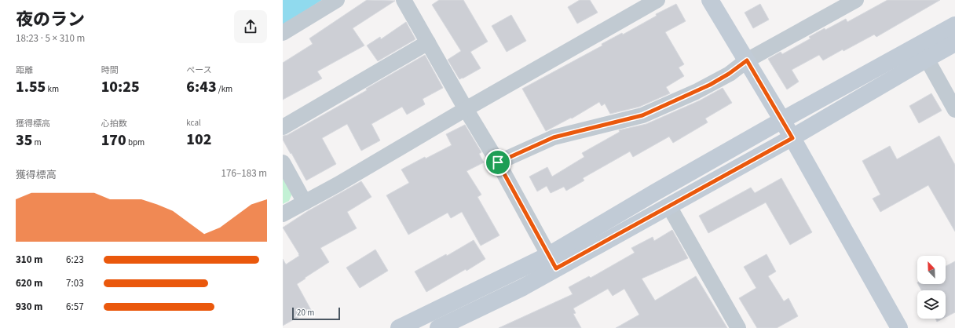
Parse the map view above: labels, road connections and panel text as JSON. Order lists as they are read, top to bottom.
{
  "scale_bar": "20 m",
  "north": "top left",
  "page": {
    "heading": ["夜のラン", "18:23 · 5 × 310 m"],
    "stats": [
      ["距離", "1.55 km"],
      ["時間", "10:25"],
      ["ペース", "6:43 /km"],
      ["獲得標高", "35 m"],
      ["心拍数", "170 bpm"],
      ["kcal", "102"]
    ],
    "chart": ["獲得標高", "176–183 m"],
    "list": [
      {
        "name": "310 m",
        "note": "6:23"
      },
      {
        "name": "620 m",
        "note": "7:03"
      },
      {
        "name": "930 m",
        "note": "6:57"
      }
    ],
    "scale": "20 m"
  }
}
